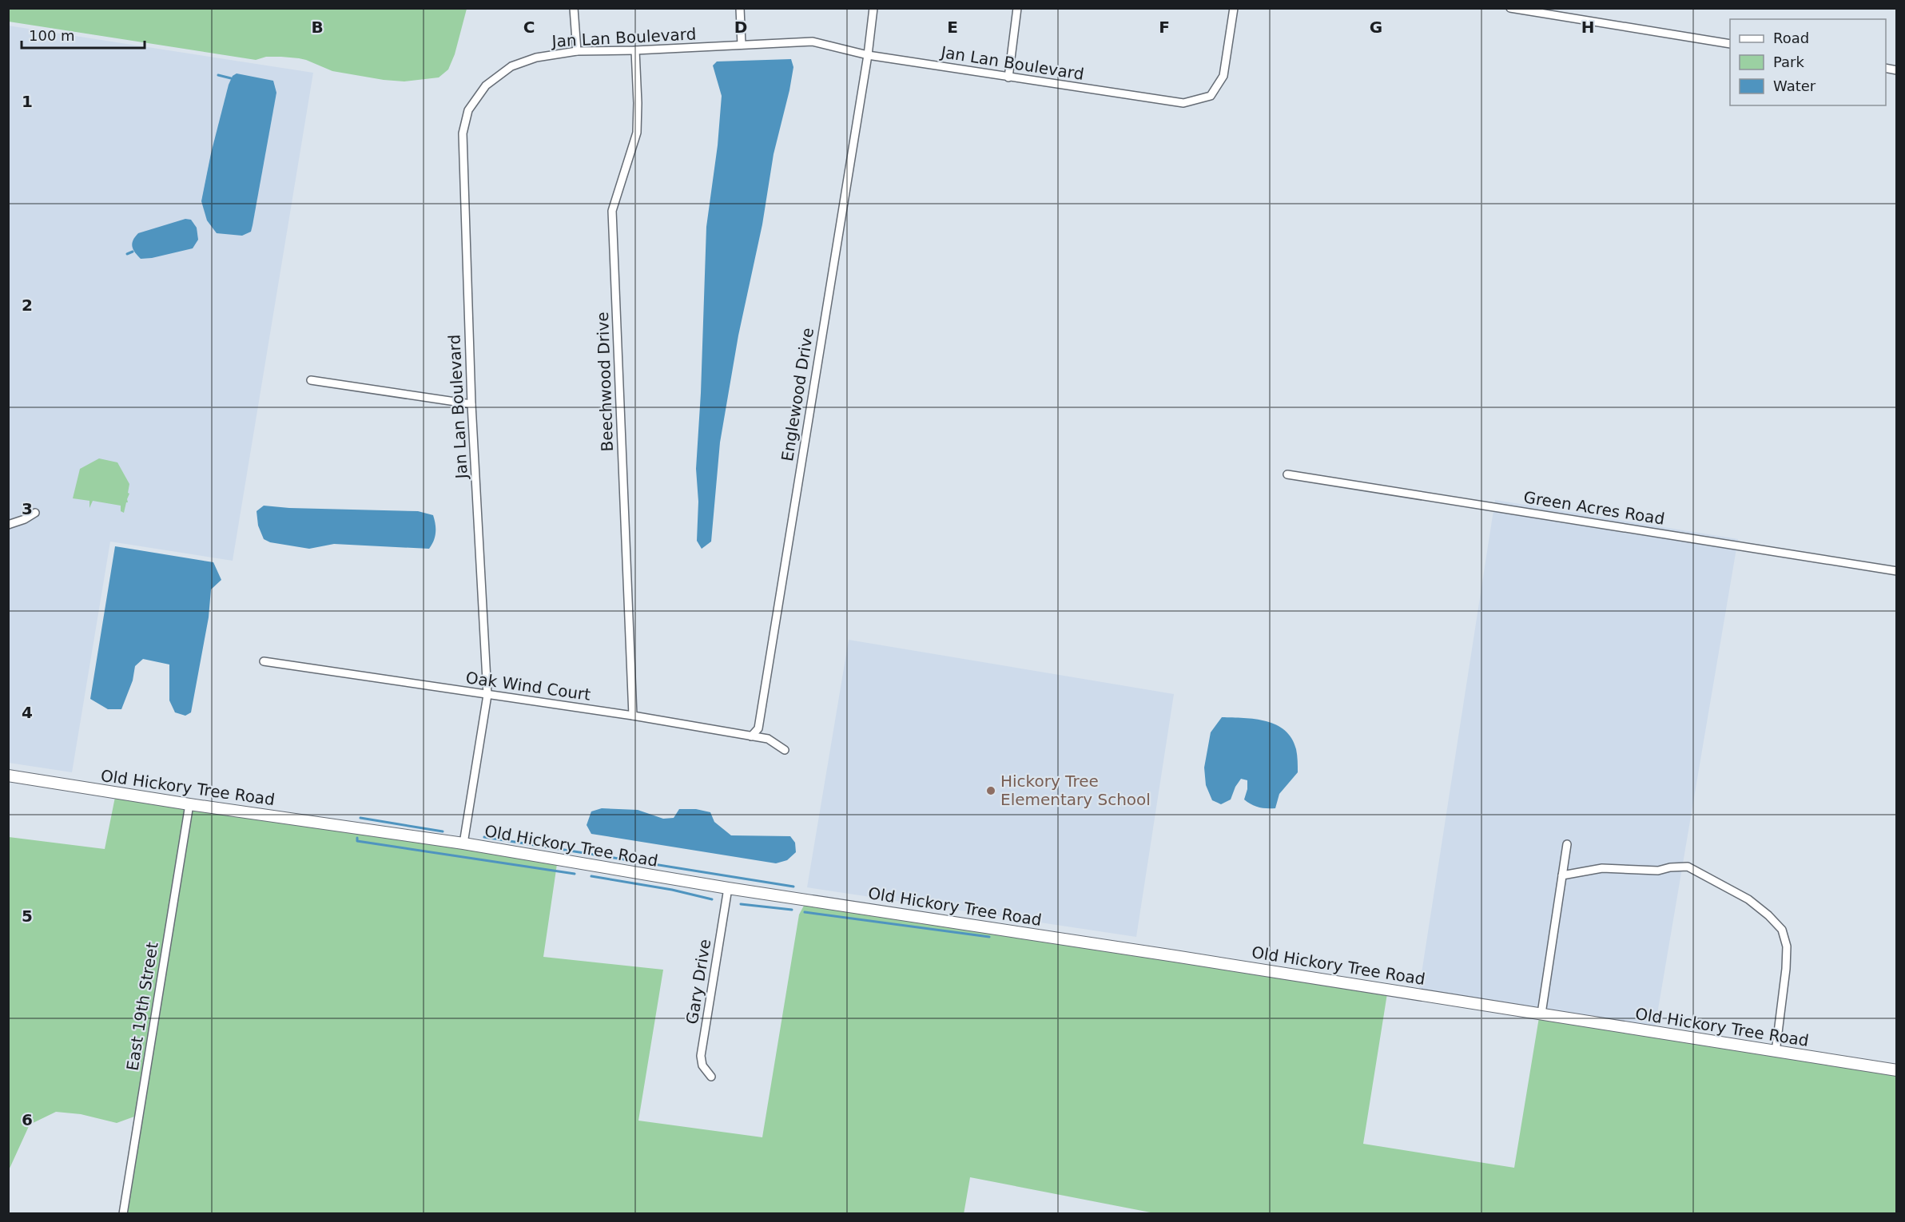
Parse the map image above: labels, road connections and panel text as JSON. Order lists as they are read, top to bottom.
{
  "streets": {
    "street": [
      "Jan Lan Boulevard",
      "Beechwood Drive",
      "Englewood Drive",
      "Green Acres Road",
      "Oak Wind Court",
      "Old Hickory Tree Road",
      "Gary Drive",
      "East 19th Street"
    ]
  },
  "crossings": [
    ["Jan Lan Boulevard", "Beechwood Drive"],
    ["Jan Lan Boulevard", "Englewood Drive"],
    ["Jan Lan Boulevard", "Oak Wind Court"],
    ["Jan Lan Boulevard", "Old Hickory Tree Road"],
    ["Beechwood Drive", "Oak Wind Court"],
    ["Englewood Drive", "Oak Wind Court"],
    ["Old Hickory Tree Road", "Gary Drive"],
    ["Old Hickory Tree Road", "East 19th Street"]
  ],
  "places": ["Hickory Tree Elementary School"],
  "legend": ["Road", "Park", "Water"],
  "scale_bar": "100 m",
  "grid": {
    "columns": [
      "B",
      "C",
      "D",
      "E",
      "F",
      "G",
      "H"
    ],
    "rows": [
      "1",
      "2",
      "3",
      "4",
      "5",
      "6"
    ]
  }
}
